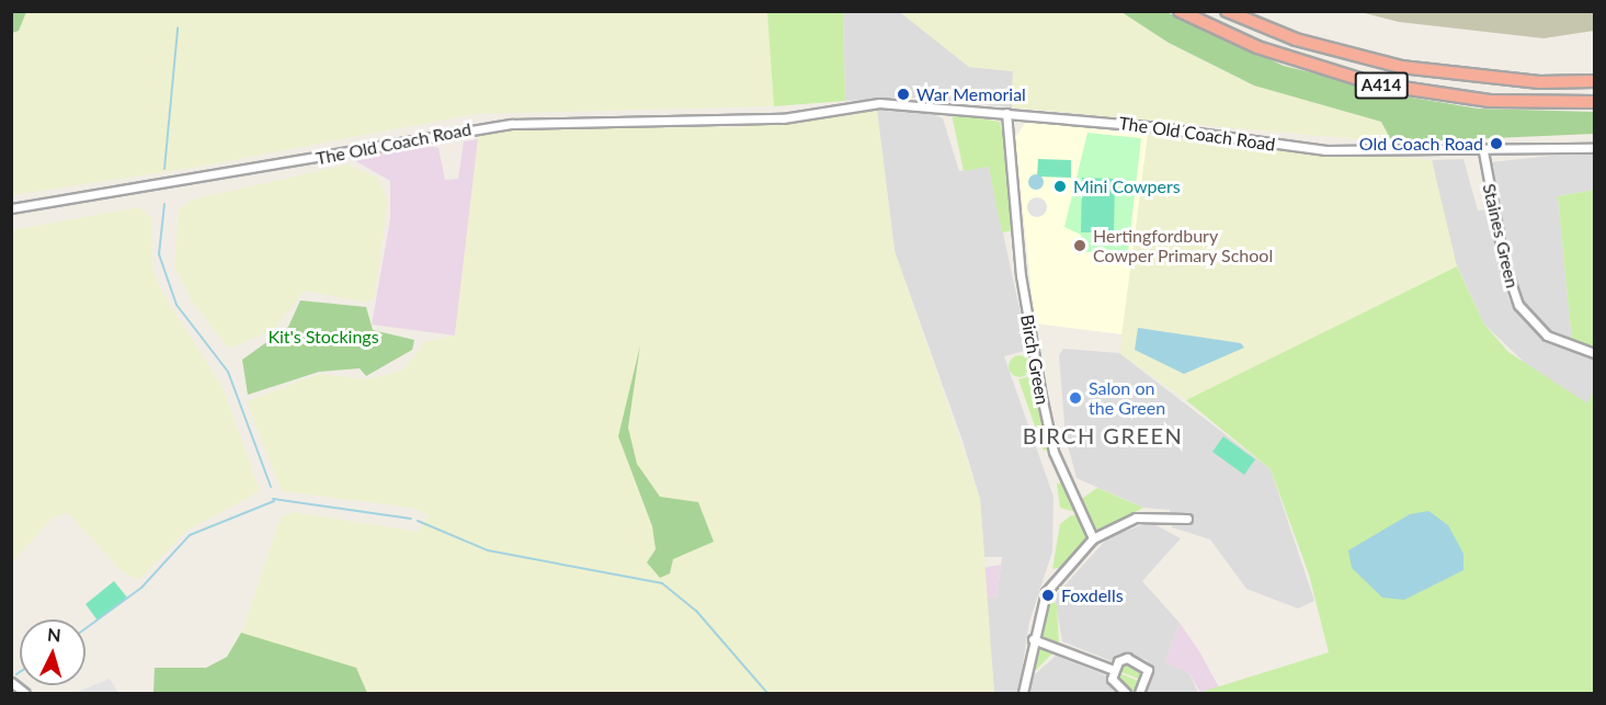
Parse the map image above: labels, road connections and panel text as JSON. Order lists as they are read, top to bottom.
{
  "streets": {
    "highway": ["A414"],
    "street": ["The Old Coach Road", "Staines Green", "Birch Green"]
  },
  "crossings": [
    ["The Old Coach Road", "Staines Green"],
    ["The Old Coach Road", "Birch Green"]
  ],
  "districts": ["BIRCH GREEN"],
  "parks": ["Kit's Stockings"],
  "places": [
    "War Memorial",
    "Old Coach Road",
    "Mini Cowpers",
    "Hertingfordbury Cowper Primary School",
    "Salon on the Green",
    "Foxdells"
  ],
  "north": "top"
}
